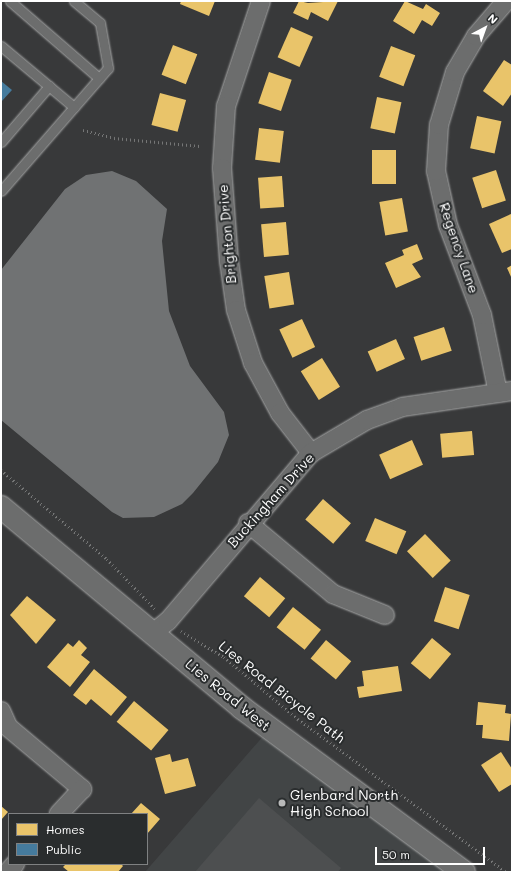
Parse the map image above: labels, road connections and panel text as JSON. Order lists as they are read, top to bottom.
{
  "streets": {
    "street": [
      "Brighton Drive",
      "Regency Lane",
      "Buckingham Drive",
      "Lies Road West"
    ],
    "path": ["Lies Road Bicycle Path"]
  },
  "crossings": [
    ["Brighton Drive", "Buckingham Drive"],
    ["Regency Lane", "Buckingham Drive"],
    ["Buckingham Drive", "Lies Road Bicycle Path"],
    ["Buckingham Drive", "Lies Road West"],
    ["Lies Road Bicycle Path", "Lies Road West"]
  ],
  "places": ["Glenbard North High School"],
  "legend": ["Homes", "Public"],
  "scale_bar": "50 m",
  "north": "top right"
}
